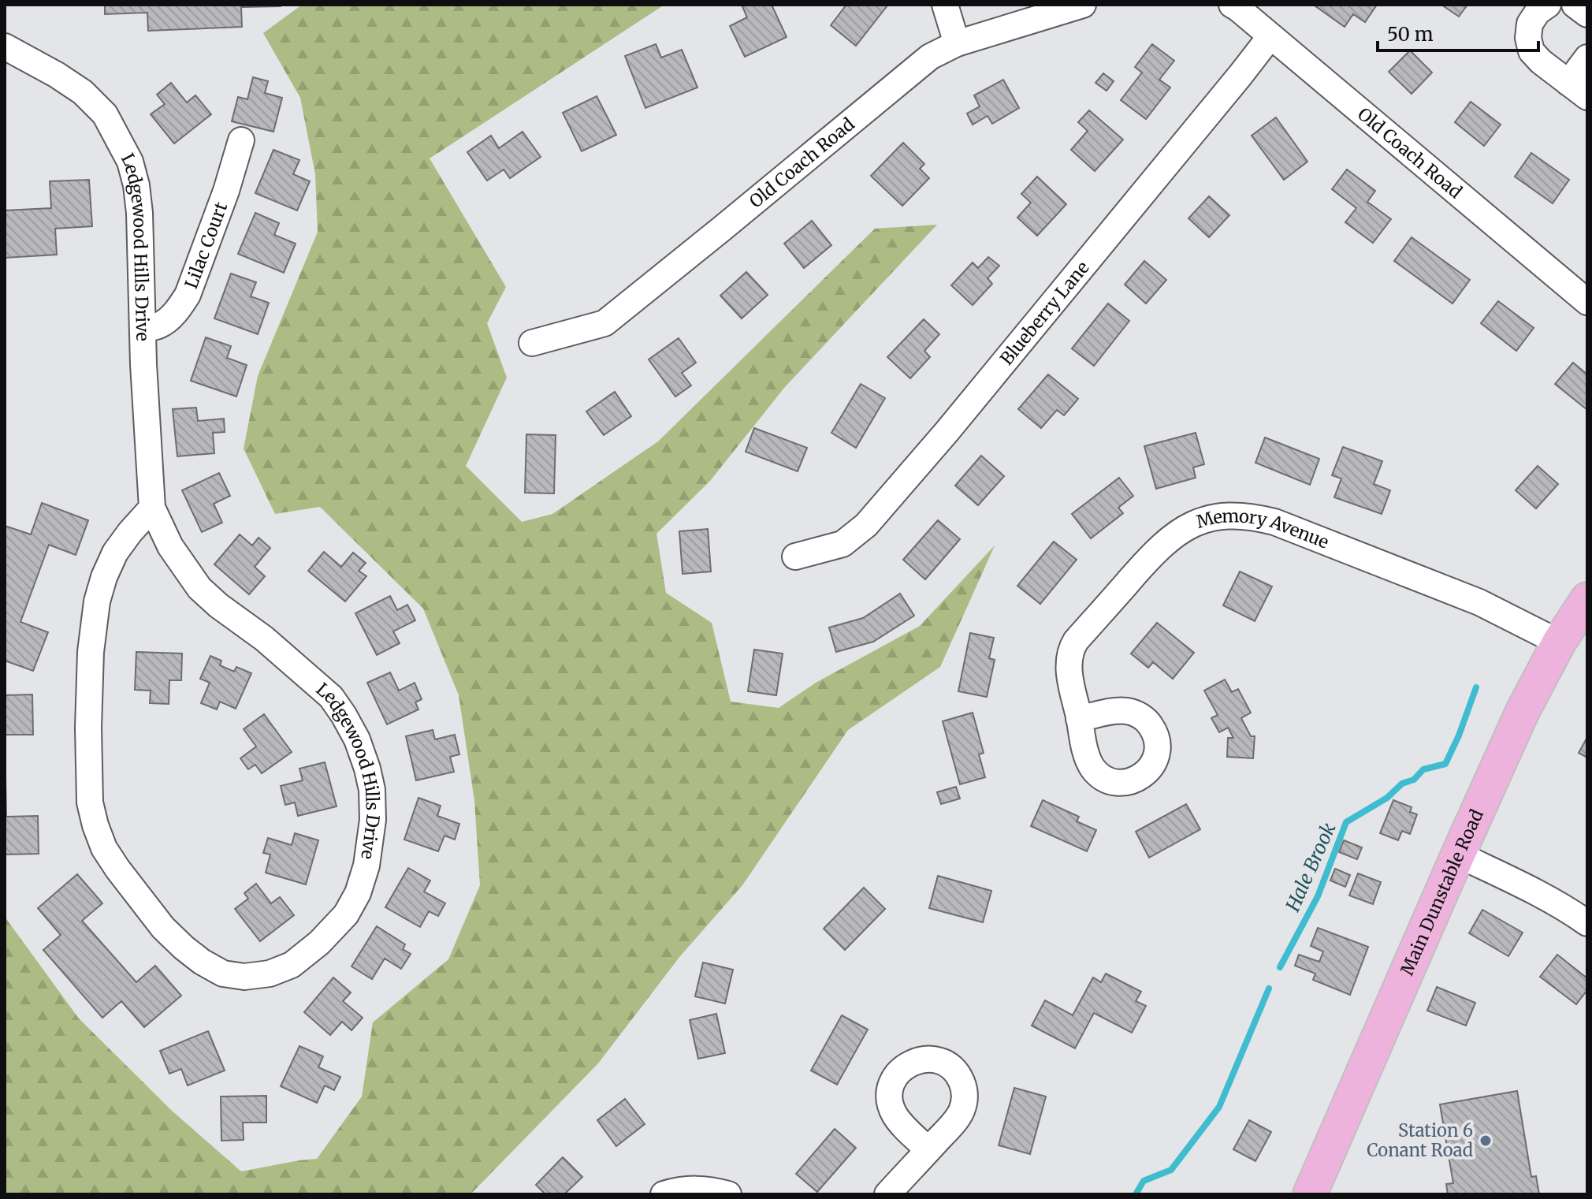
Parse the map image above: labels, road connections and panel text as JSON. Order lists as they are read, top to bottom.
{
  "streets": {
    "main road": ["Main Dunstable Road"],
    "street": [
      "Old Coach Road",
      "Lilac Court",
      "Ledgewood Hills Drive",
      "Blueberry Lane",
      "Memory Avenue"
    ]
  },
  "crossings": [
    ["Old Coach Road", "Blueberry Lane"],
    ["Lilac Court", "Ledgewood Hills Drive"],
    ["Memory Avenue", "Main Dunstable Road"]
  ],
  "water": ["Hale Brook"],
  "places": ["Station 6 Conant Road"],
  "scale_bar": "50 m"
}
